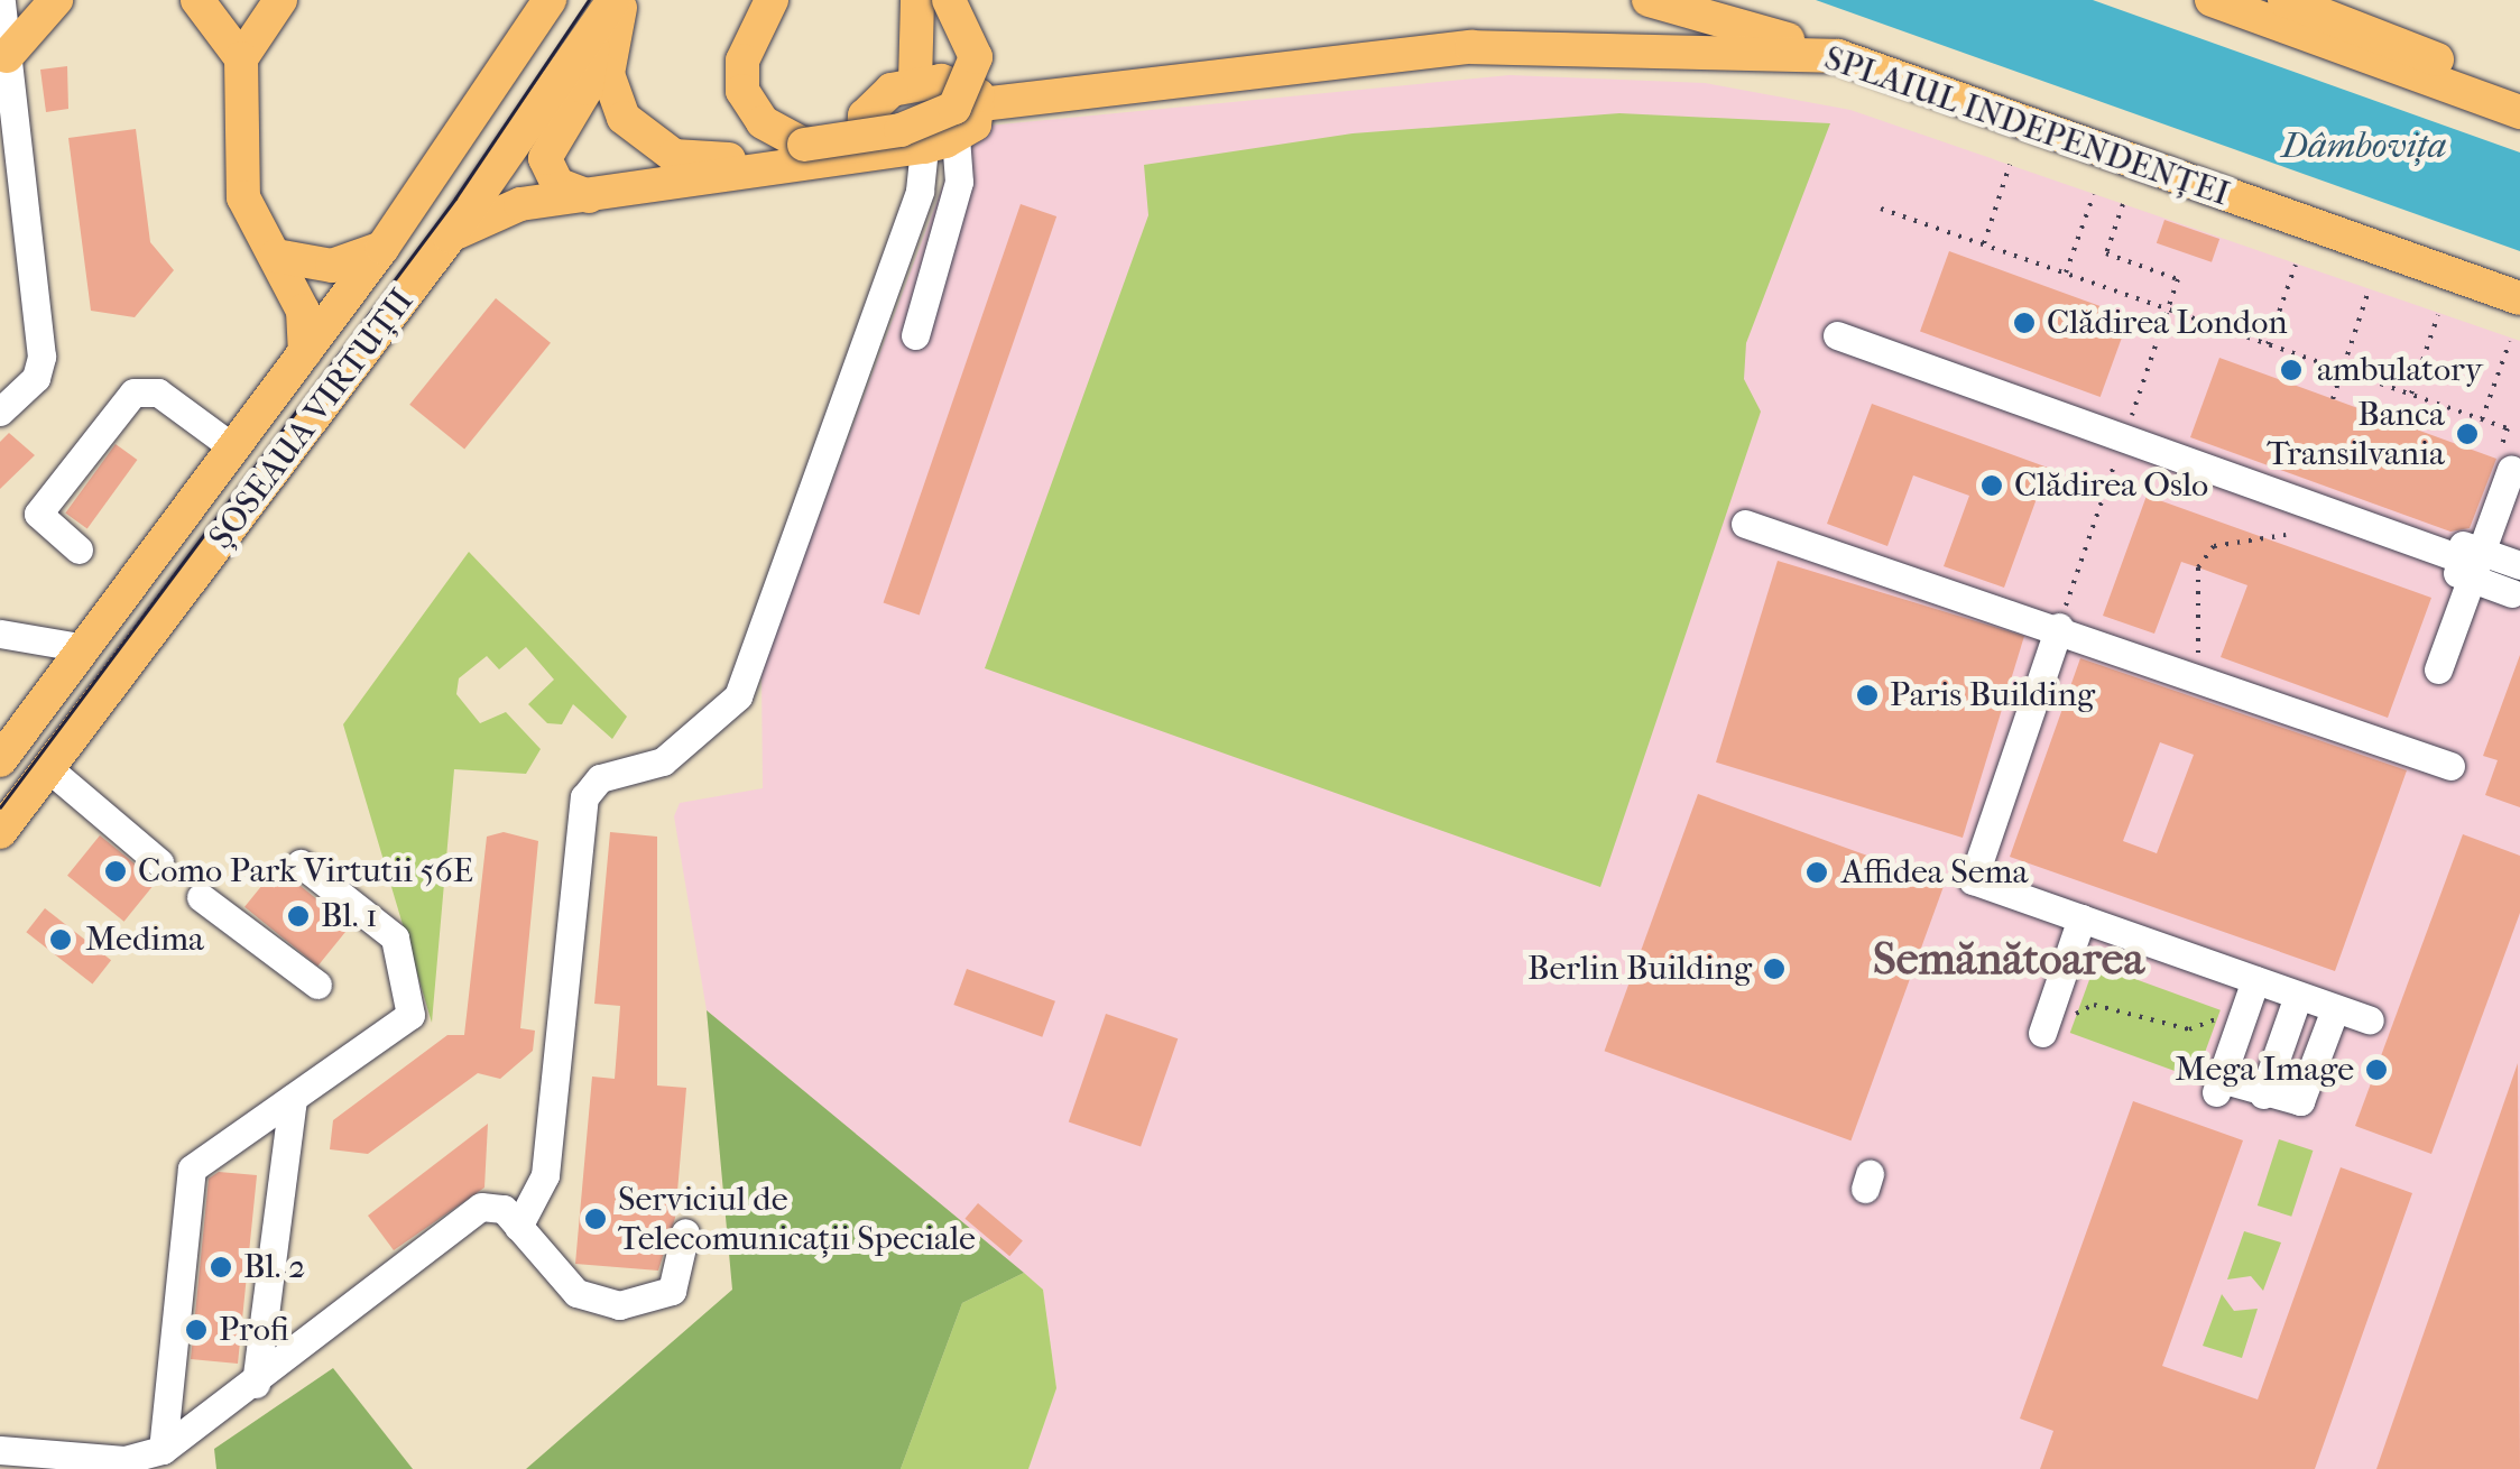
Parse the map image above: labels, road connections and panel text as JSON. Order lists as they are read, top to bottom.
{
  "streets": {
    "main road": ["SPLAIUL INDEPENDENȚEI", "ȘOSEAUA VIRTUȚII"]
  },
  "districts": ["Semănătoarea"],
  "water": ["Dâmbovița"],
  "places": [
    "Clădirea London",
    "ambulatory",
    "Banca Transilvania",
    "Clădirea Oslo",
    "Paris Building",
    "Como Park Virtutii 56E",
    "Affidea Sema",
    "Bl. 1",
    "Medima",
    "Berlin Building",
    "Mega Image",
    "Serviciul de Telecomunicații Speciale",
    "Bl. 2",
    "Profi"
  ]
}
